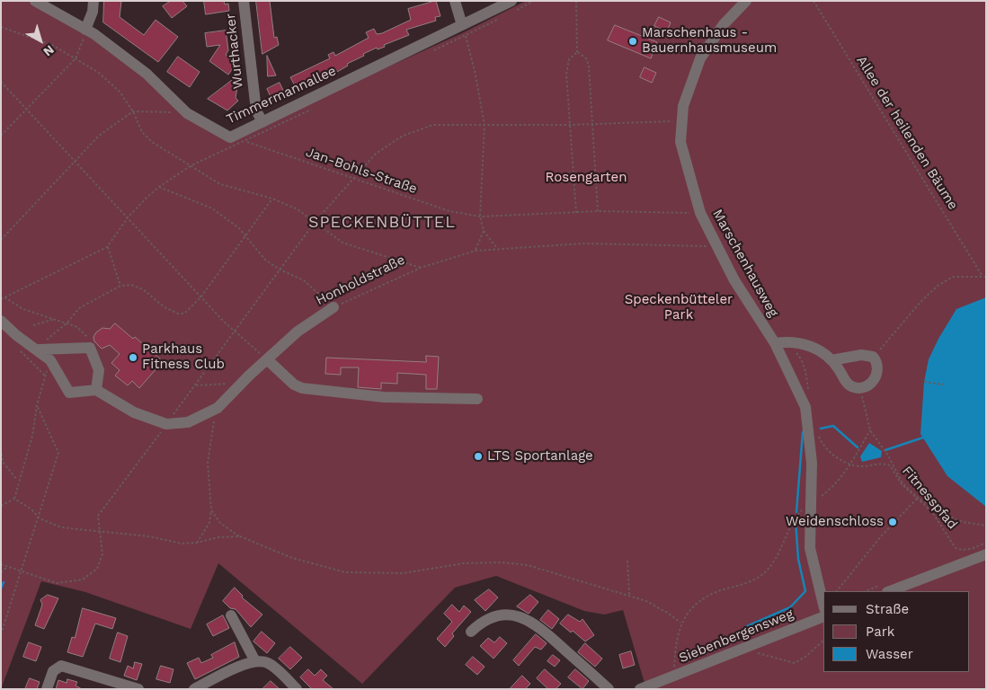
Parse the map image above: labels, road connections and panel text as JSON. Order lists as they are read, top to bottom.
{
  "streets": {
    "street": [
      "Wurthacker",
      "Timmermannallee",
      "Marschenhausweg",
      "Honholdstraße",
      "Siebenbergensweg"
    ],
    "path": ["Allee der heilenden Bäume", "Jan-Bohls-Straße", "Fitnesspfad"]
  },
  "crossings": [
    ["Wurthacker", "Timmermannallee"],
    ["Timmermannallee", "Jan-Bohls-Straße"],
    ["Jan-Bohls-Straße", "Marschenhausweg"],
    ["Marschenhausweg", "Honholdstraße"]
  ],
  "districts": ["SPECKENBÜTTEL"],
  "parks": ["Rosengarten", "Speckenbütteler Park"],
  "places": [
    "Marschenhaus - Bauernhausmuseum",
    "Parkhaus Fitness Club",
    "LTS Sportanlage",
    "Weidenschloss"
  ],
  "legend": ["Straße", "Park", "Wasser"],
  "north": "bottom right"
}
